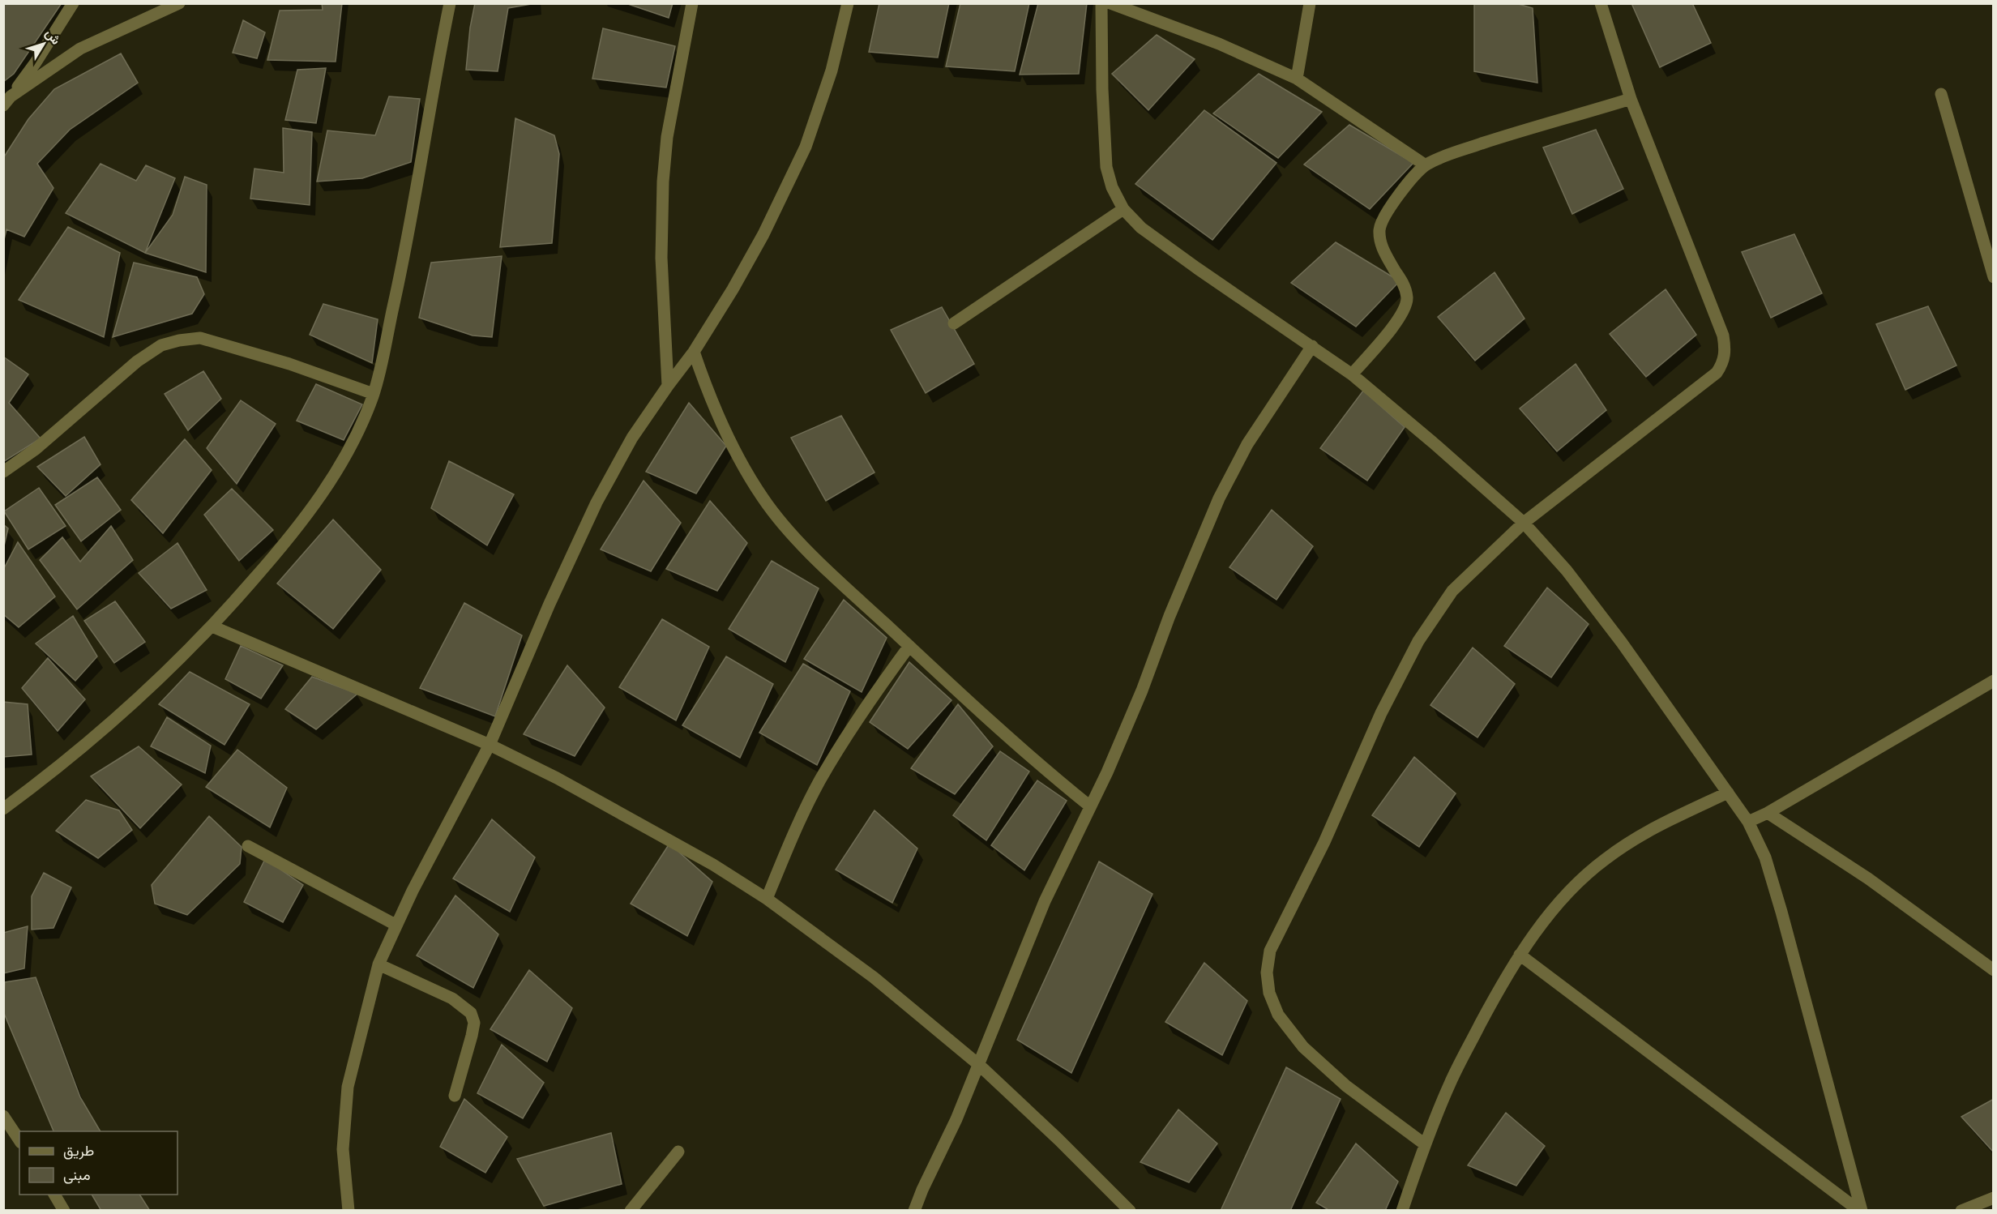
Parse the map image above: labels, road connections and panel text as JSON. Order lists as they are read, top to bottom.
{
  "legend": ["طريق", "مبنى"],
  "north": "top right"
}
